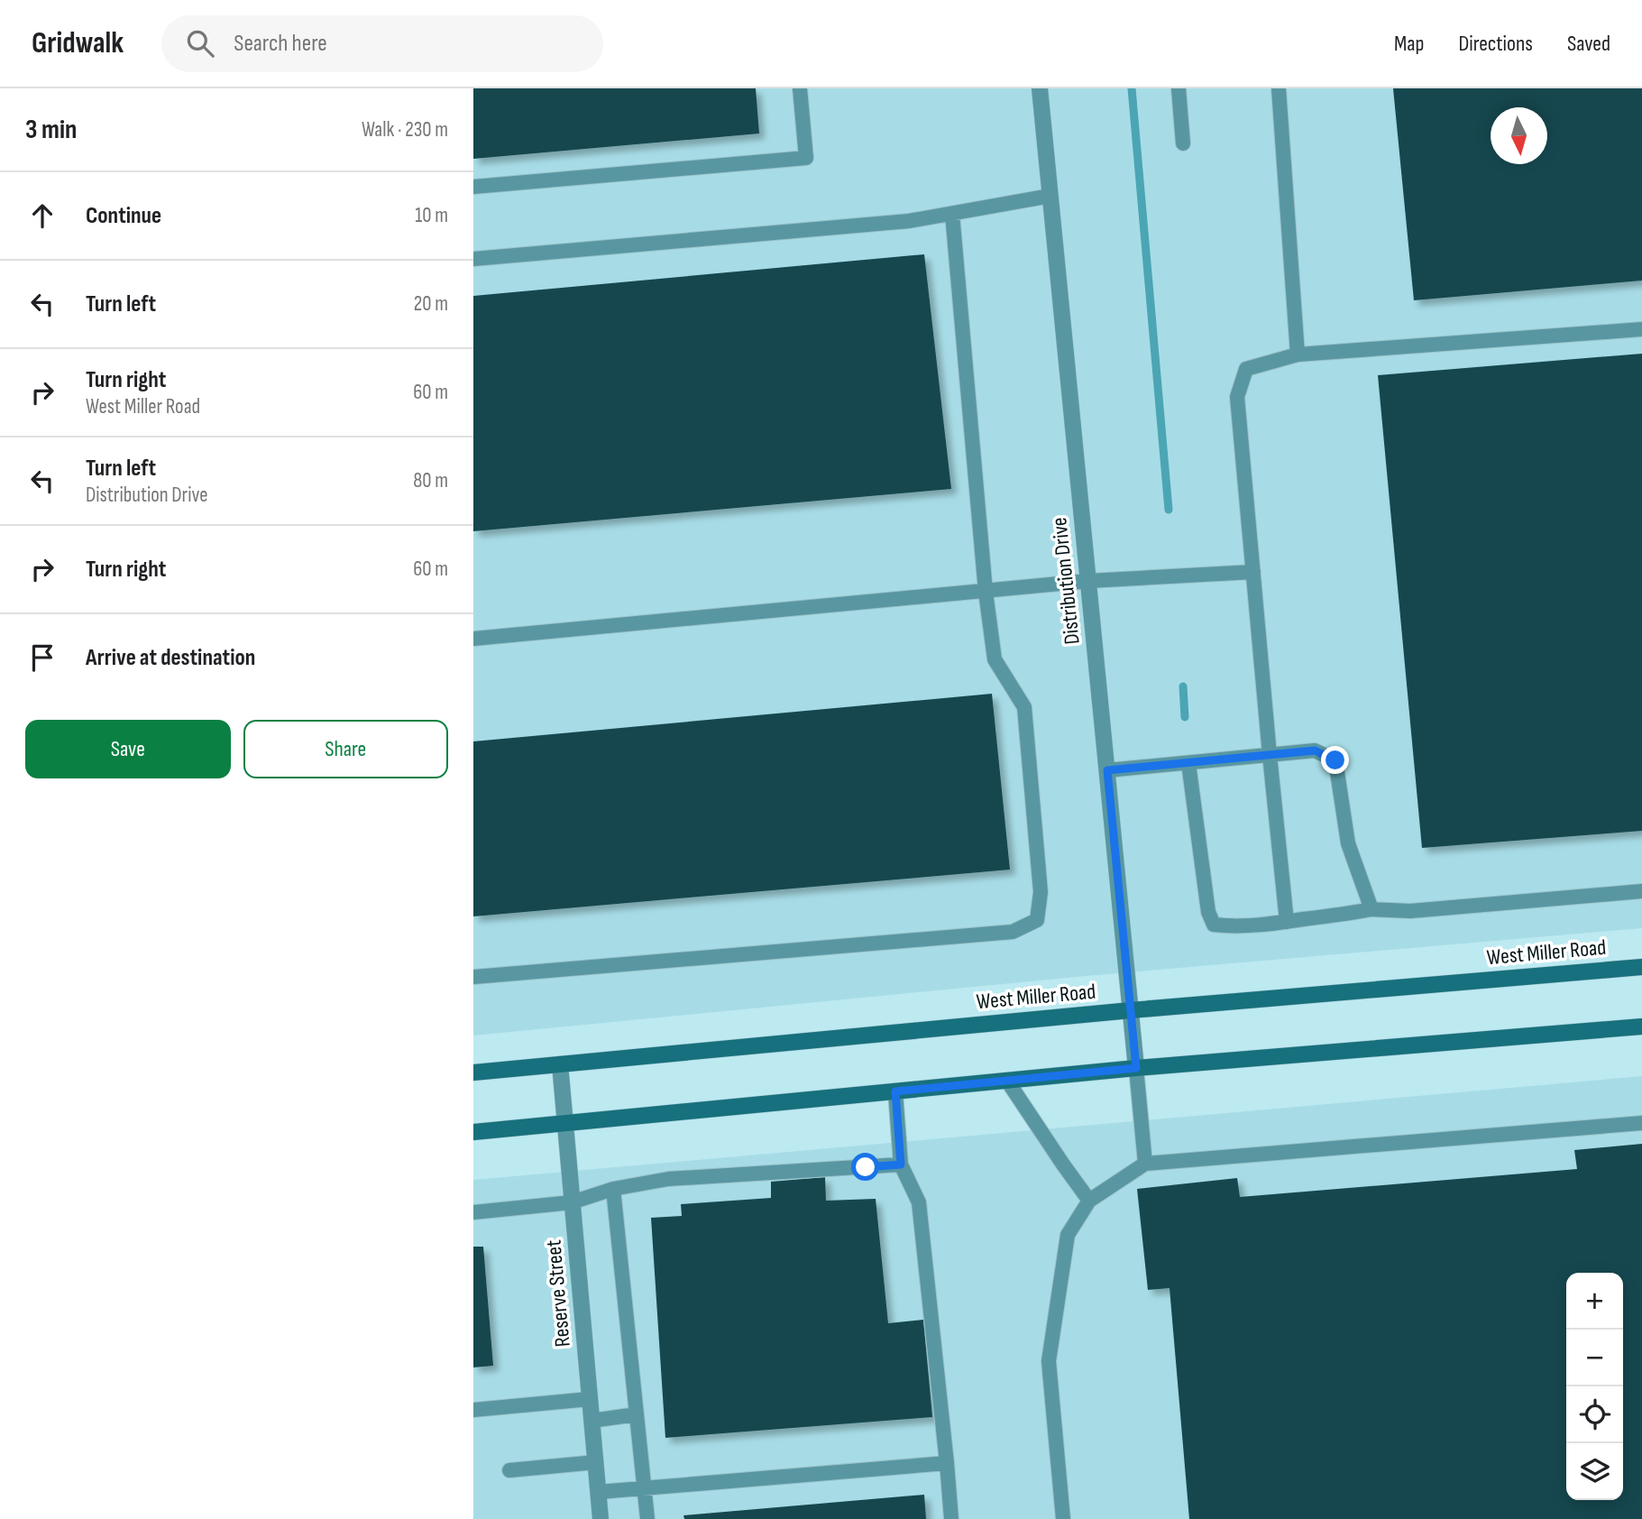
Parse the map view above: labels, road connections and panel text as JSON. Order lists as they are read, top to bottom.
{
  "streets": {
    "main road": ["West Miller Road"],
    "street": ["Distribution Drive", "Reserve Street"]
  },
  "crossings": [
    ["Distribution Drive", "West Miller Road"],
    ["West Miller Road", "Reserve Street"]
  ],
  "north": "bottom",
  "page": {
    "header": "Gridwalk",
    "search": "Search here",
    "nav": ["Map", "Directions", "Saved"],
    "heading": ["3 min", "Walk · 230 m"],
    "list": [
      ["Continue", "10 m"],
      ["Turn left", "20 m"],
      ["Turn right", "West Miller Road", "60 m"],
      ["Turn left", "Distribution Drive", "80 m"],
      ["Turn right", "60 m"],
      "Arrive at destination"
    ],
    "buttons": ["Save", "Share"],
    "map_buttons": ["+", "−"]
  }
}
